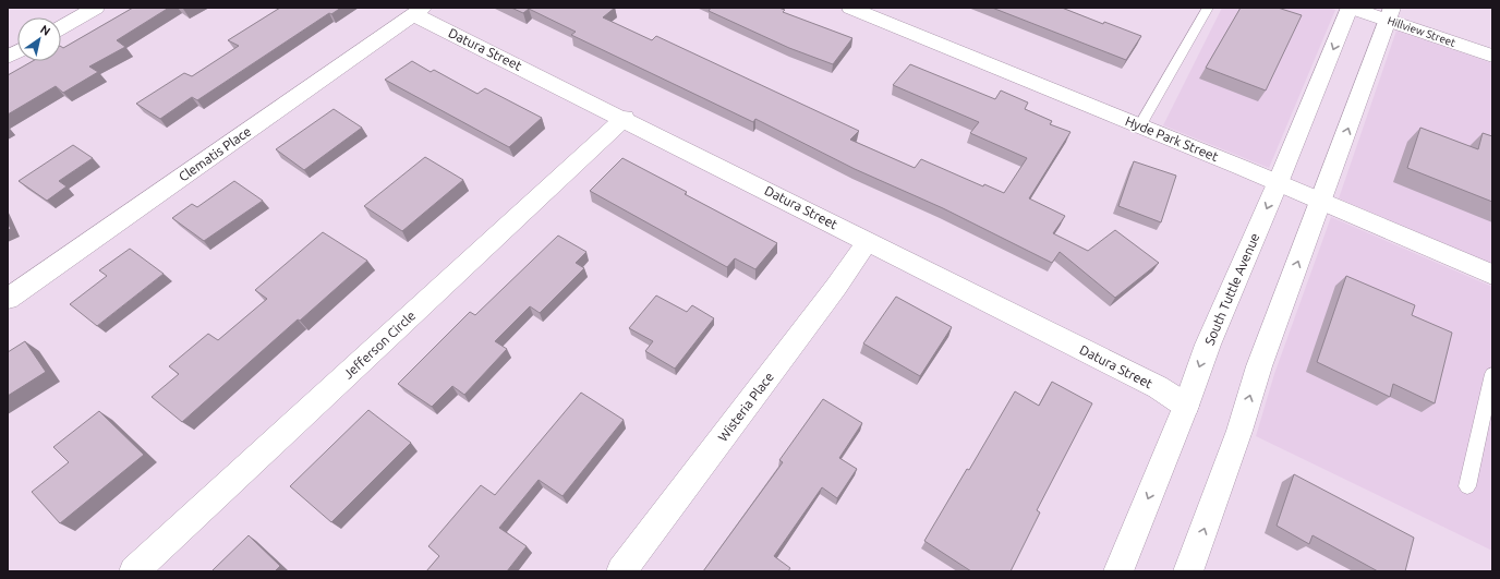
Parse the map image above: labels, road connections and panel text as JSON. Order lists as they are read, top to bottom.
{
  "streets": {
    "street": [
      "Hillview Street",
      "Datura Street",
      "Hyde Park Street",
      "Clematis Place",
      "South Tuttle Avenue",
      "Jefferson Circle",
      "Wisteria Place"
    ]
  },
  "crossings": [
    ["Hillview Street", "South Tuttle Avenue"],
    ["Datura Street", "Clematis Place"],
    ["Datura Street", "South Tuttle Avenue"],
    ["Datura Street", "Jefferson Circle"],
    ["Datura Street", "Wisteria Place"],
    ["Hyde Park Street", "South Tuttle Avenue"]
  ],
  "north": "top right"
}
